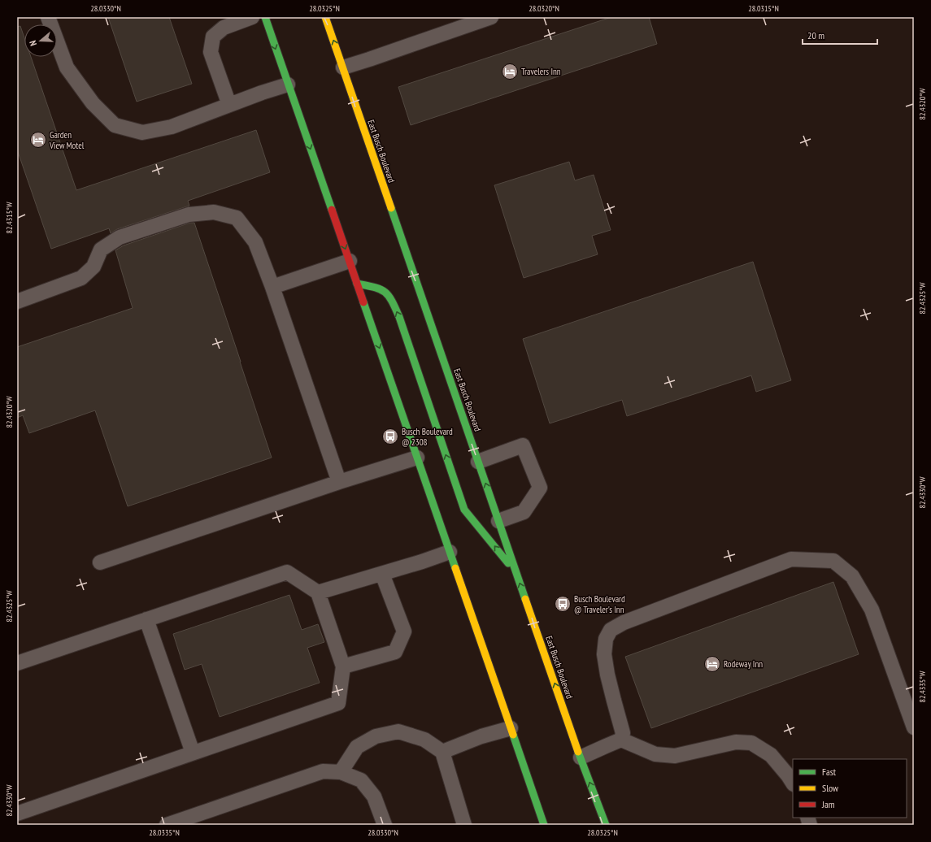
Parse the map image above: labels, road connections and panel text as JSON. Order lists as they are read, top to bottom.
{
  "streets": {
    "main road": ["East Busch Boulevard"]
  },
  "places": {
    "hotel": ["Travelers Inn", "Garden View Motel", "Rodeway Inn"],
    "bus stop": ["Busch Boulevard @ 2308", "Busch Boulevard @ Traveler's Inn"]
  },
  "legend": ["Fast", "Slow", "Jam"],
  "scale_bar": "20 m",
  "north": "left",
  "coordinates": [
    "28.0330°N",
    "28.0325°N",
    "28.0320°N",
    "28.0315°N",
    "82.4320°W",
    "82.4315°W",
    "82.4325°W",
    "82.4330°W",
    "82.4335°W",
    "28.0335°N"
  ]
}
